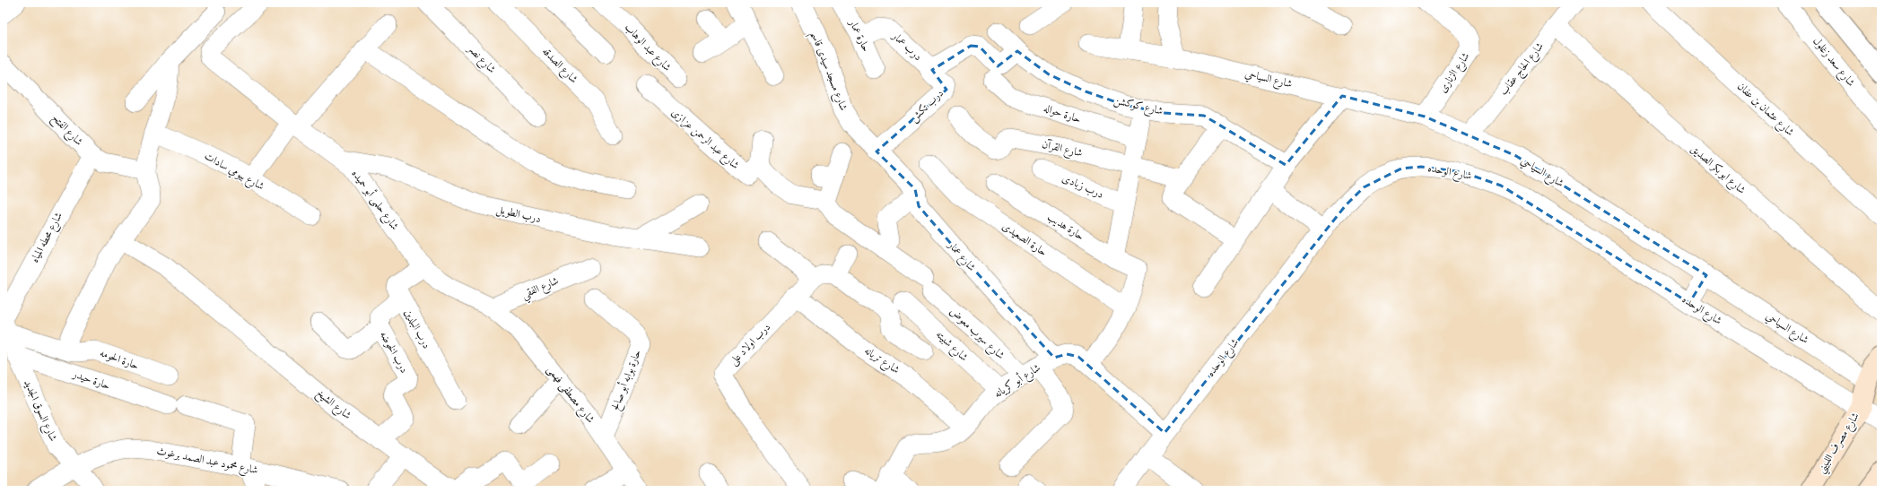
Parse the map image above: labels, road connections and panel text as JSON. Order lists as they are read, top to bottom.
{
  "streets": {
    "main road": ["شارع مصرف اللبيني"],
    "street": [
      "حارة عمار",
      "درب عمار",
      "شارع عبد الوهاب",
      "شارع نصر",
      "شارع سعد زغلول",
      "شارع الصدقه",
      "شارع الحاج عقاب",
      "شارع مسجد سيدى قاسم",
      "شارع الزنارى",
      "شارع السياحي",
      "درب تكش",
      "شارع كوكشن",
      "شارع عثمان بن عفان",
      "حارة حواله",
      "شارع الفتح",
      "شارع عبد الرحمن عزازى",
      "شارع القرآن",
      "شارع ابو بكر الصديق",
      "شارع بيومي سادات",
      "شارع الوحده",
      "درب زبادى",
      "شارع حلمى أبو حميده",
      "درب الطويل",
      "حارة هديب",
      "شارع محطه المياه",
      "حارة الصعيدى",
      "شارع عمار",
      "شارع الفقي",
      "درب البلدين",
      "شارع سيرب معوض",
      "درب اولاد على",
      "شارع شبيته",
      "درب الخوضه",
      "حارة الحومه",
      "شارع تريانه",
      "حارة حيدر",
      "حارة بوابه أبو صالح",
      "شارع أبو كريانه",
      "شارع مصطفى فهمى",
      "شارع الشيخ",
      "شارع السوق الجديد",
      "شارع محمود عبد الصمد برغوث"
    ]
  },
  "crossings": [
    ["حارة عمار", "درب عمار"],
    ["درب عمار", "درب تكش"],
    ["شارع الحاج عقاب", "شارع السياحي"],
    ["شارع الحاج عقاب", "شارع ابو بكر الصديق"],
    ["شارع مسجد سيدى قاسم", "درب تكش"],
    ["شارع مسجد سيدى قاسم", "شارع عمار"],
    ["شارع الزنارى", "شارع السياحي"],
    ["شارع السياحي", "شارع مصرف اللبيني"],
    ["درب تكش", "شارع عمار"],
    ["شارع الفتح", "شارع محطه المياه"],
    ["شارع الوحده", "شارع أبو كريانه"],
    ["شارع الوحده", "شارع مصرف اللبيني"],
    ["شارع حلمى أبو حميده", "درب الطويل"],
    ["شارع حلمى أبو حميده", "شارع الفقي"],
    ["شارع حلمى أبو حميده", "درب البلدين"],
    ["شارع حلمى أبو حميده", "شارع مصطفى فهمى"],
    ["حارة هديب", "حارة الصعيدى"],
    ["شارع محطه المياه", "حارة الحومه"],
    ["شارع محطه المياه", "شارع السوق الجديد"],
    ["شارع عمار", "شارع سيرب معوض"],
    ["شارع عمار", "شارع أبو كريانه"],
    ["شارع الفقي", "شارع مصطفى فهمى"],
    ["درب البلدين", "درب الخوضه"],
    ["شارع سيرب معوض", "شارع أبو كريانه"],
    ["درب اولاد على", "شارع تريانه"],
    ["شارع شبيته", "شارع أبو كريانه"],
    ["درب الخوضه", "شارع الشيخ"],
    ["حارة الحومه", "شارع السوق الجديد"],
    ["شارع تريانه", "شارع أبو كريانه"],
    ["حارة حيدر", "شارع السوق الجديد"],
    ["حارة بوابه أبو صالح", "شارع مصطفى فهمى"],
    ["شارع السوق الجديد", "شارع محمود عبد الصمد برغوث"]
  ]
}
